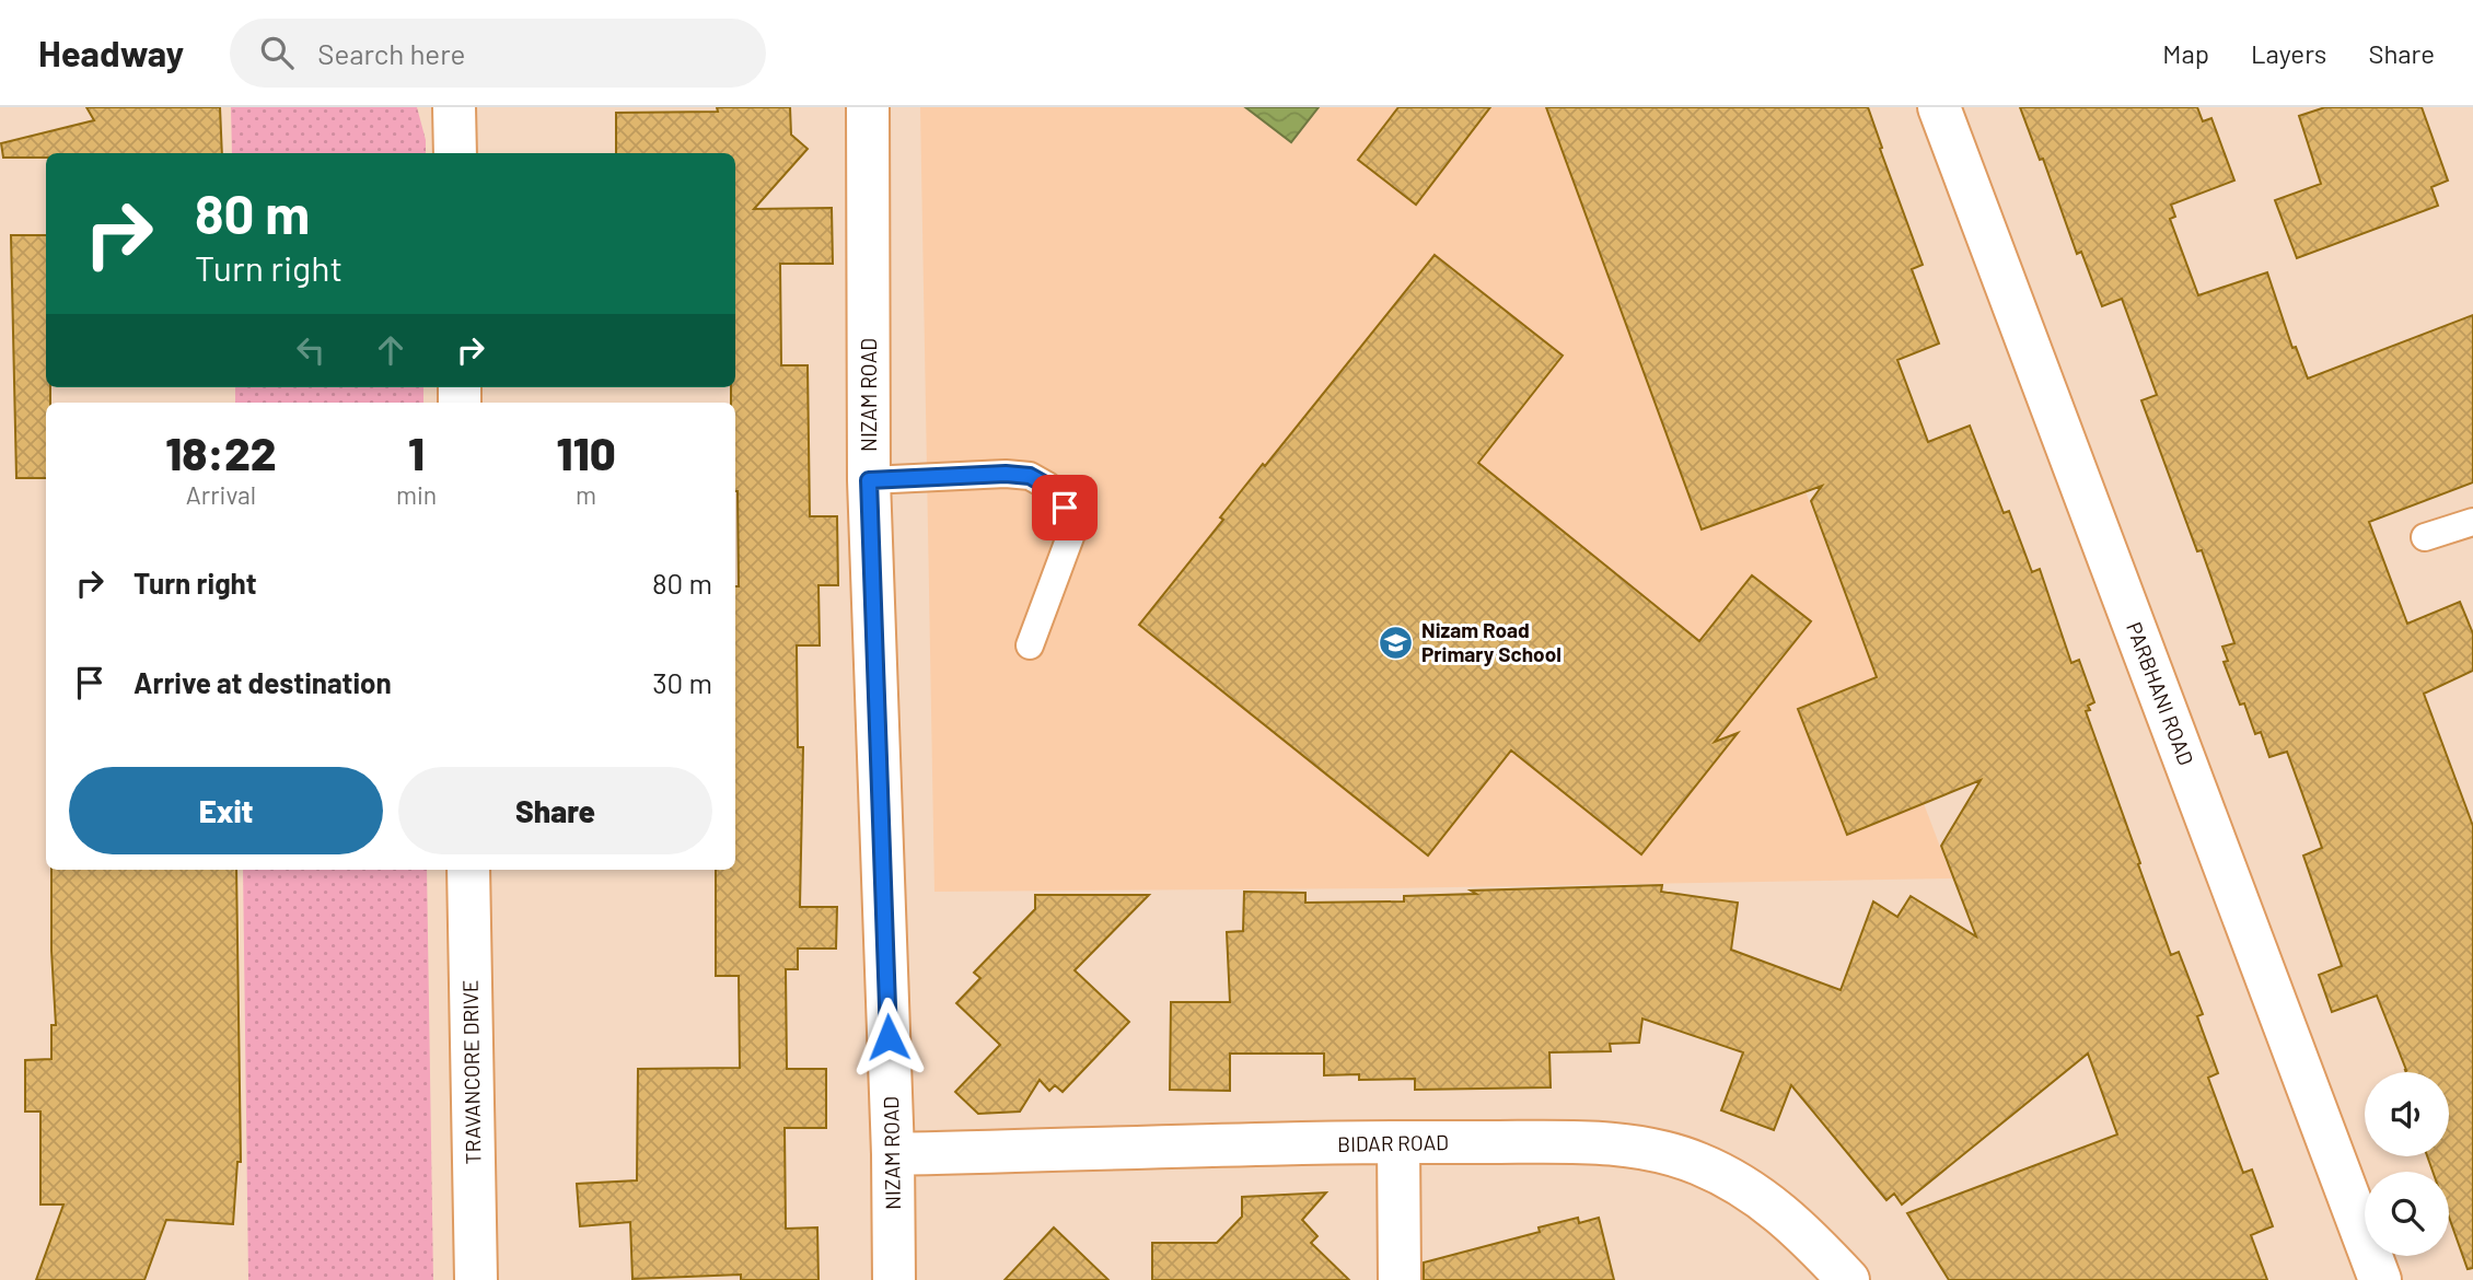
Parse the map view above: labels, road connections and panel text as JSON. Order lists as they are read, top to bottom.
{
  "streets": {
    "street": [
      "NIZAM ROAD",
      "PARBHANI ROAD",
      "TRAVANCORE DRIVE",
      "BIDAR ROAD"
    ]
  },
  "crossings": [
    ["NIZAM ROAD", "BIDAR ROAD"]
  ],
  "places": {
    "school or university": ["Nizam Road Primary School"]
  },
  "page": {
    "header": "Headway",
    "search": "Search here",
    "nav": ["Map", "Layers", "Share"],
    "turn": ["80 m", "Turn right"],
    "eta": [
      "18:22",
      "Arrival",
      "1",
      "min",
      "110",
      "m"
    ],
    "list": [
      {
        "name": "Turn right",
        "value": "80 m"
      },
      {
        "name": "Arrive at destination",
        "value": "30 m"
      }
    ],
    "buttons": ["Exit", "Share"]
  }
}
